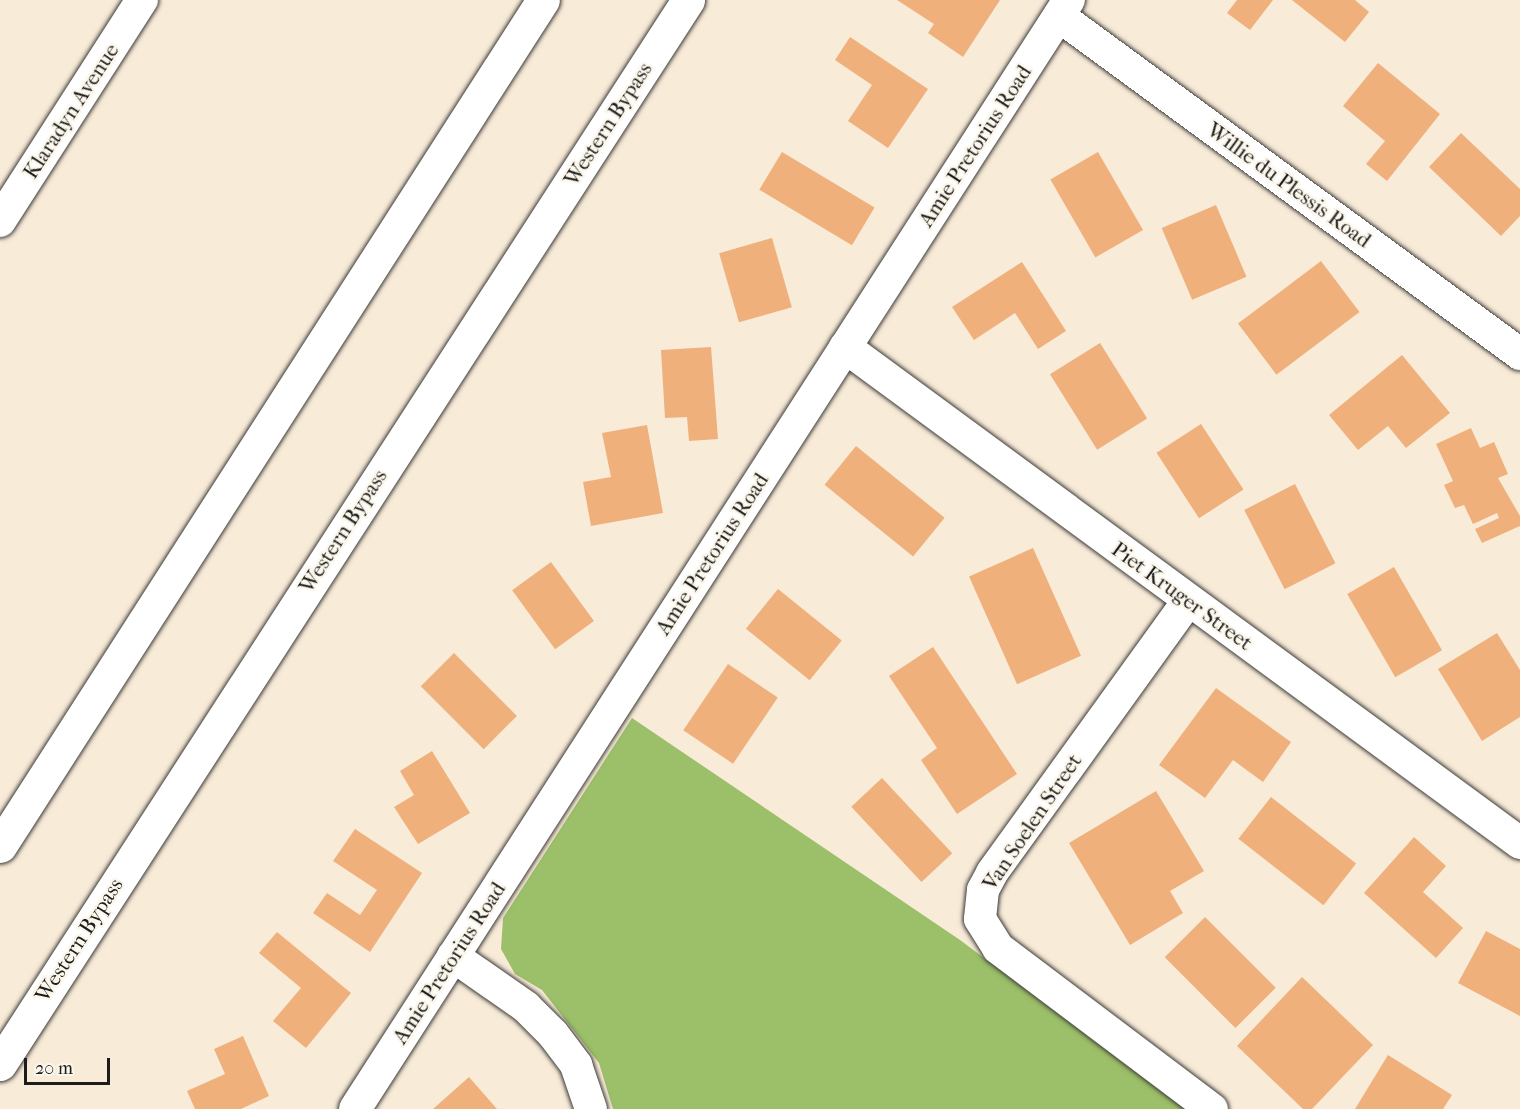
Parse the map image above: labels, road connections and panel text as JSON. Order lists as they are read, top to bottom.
{
  "streets": {
    "highway": ["Western Bypass"],
    "street": [
      "Klaradyn Avenue",
      "Amie Pretorius Road",
      "Willie du Plessis Road",
      "Piet Kruger Street",
      "Van Soelen Street"
    ]
  },
  "crossings": [
    ["Amie Pretorius Road", "Willie du Plessis Road"],
    ["Amie Pretorius Road", "Piet Kruger Street"],
    ["Piet Kruger Street", "Van Soelen Street"]
  ],
  "scale_bar": "20 m"
}
